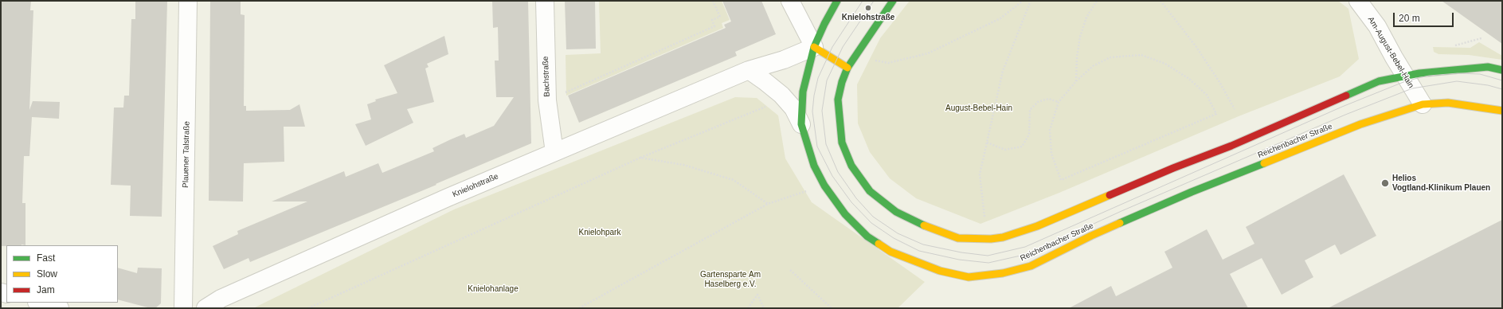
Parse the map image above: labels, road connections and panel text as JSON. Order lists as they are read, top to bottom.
{
  "streets": {
    "street": [
      "Am-August-Bebel-Hain",
      "Bachstraße",
      "Reichenbacher Straße",
      "Plauener Talstraße",
      "Knielohstraße"
    ]
  },
  "crossings": [
    ["Am-August-Bebel-Hain", "Reichenbacher Straße"],
    ["Bachstraße", "Knielohstraße"],
    ["Reichenbacher Straße", "Knielohstraße"]
  ],
  "parks": [
    "August-Bebel-Hain",
    "Knielohpark",
    "Gartensparte Am Haselberg e.V.",
    "Knielohanlage"
  ],
  "places": ["Knielohstraße", "Helios Vogtland-Klinikum Plauen"],
  "legend": ["Fast", "Slow", "Jam"],
  "scale_bar": "20 m"
}
